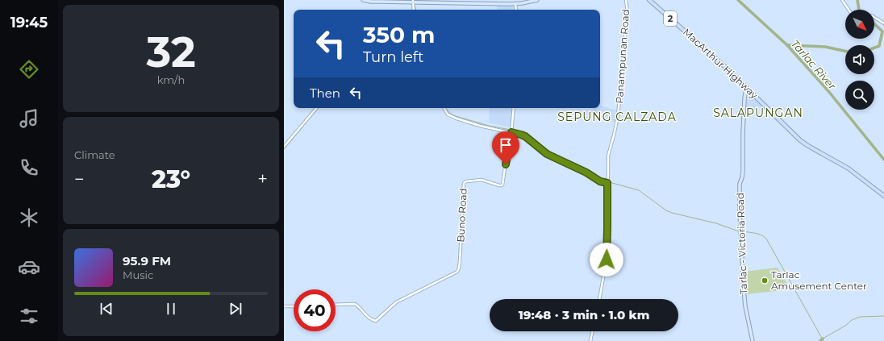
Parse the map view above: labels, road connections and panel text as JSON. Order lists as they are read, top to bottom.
{
  "streets": {
    "highway": ["2", "MacArthur Highway"],
    "main road": ["Tarlac - Victoria Road"],
    "street": ["Panampunan Road", "Buno Road"]
  },
  "crossings": [
    ["MacArthur Highway", "Tarlac - Victoria Road"]
  ],
  "districts": ["SALAPUNGAN", "SEPUNG CALZADA"],
  "water": ["Tarlac River"],
  "places": ["Tarlac Amusement Center"],
  "north": "bottom right",
  "page": {
    "tabs": "19:45",
    "tile": [
      ["32", "km/h"],
      "Climate"
    ],
    "turn": ["350 m", "Turn left"],
    "then": "Then",
    "heat": ["−", "23°", "+"],
    "song": ["95.9 FM", "Music"],
    "limit": "40",
    "trip": "19:48 · 3 min · 1.0 km"
  }
}
